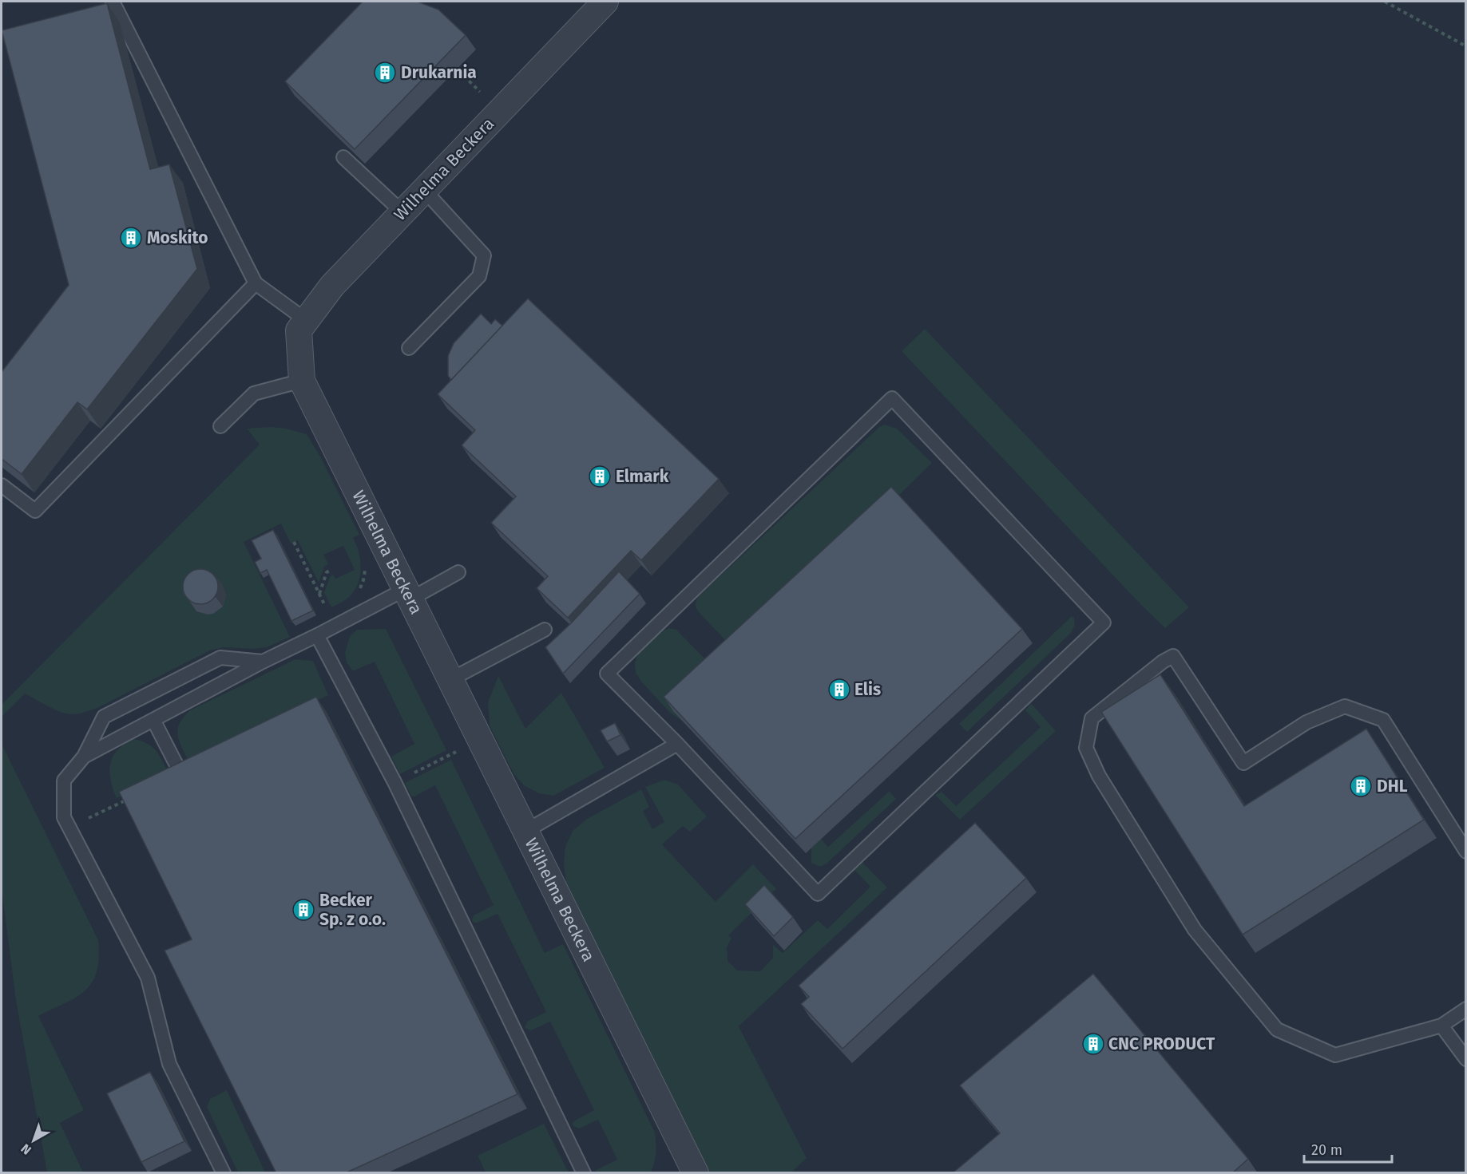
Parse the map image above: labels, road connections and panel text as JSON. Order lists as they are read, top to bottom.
{
  "streets": {
    "street": ["Wilhelma Beckera"]
  },
  "places": {
    "building": [
      "Drukarnia",
      "Moskito",
      "Elmark",
      "Elis",
      "DHL",
      "Becker Sp. z o.o.",
      "CNC PRODUCT"
    ]
  },
  "scale_bar": "20 m",
  "north": "bottom left"
}
